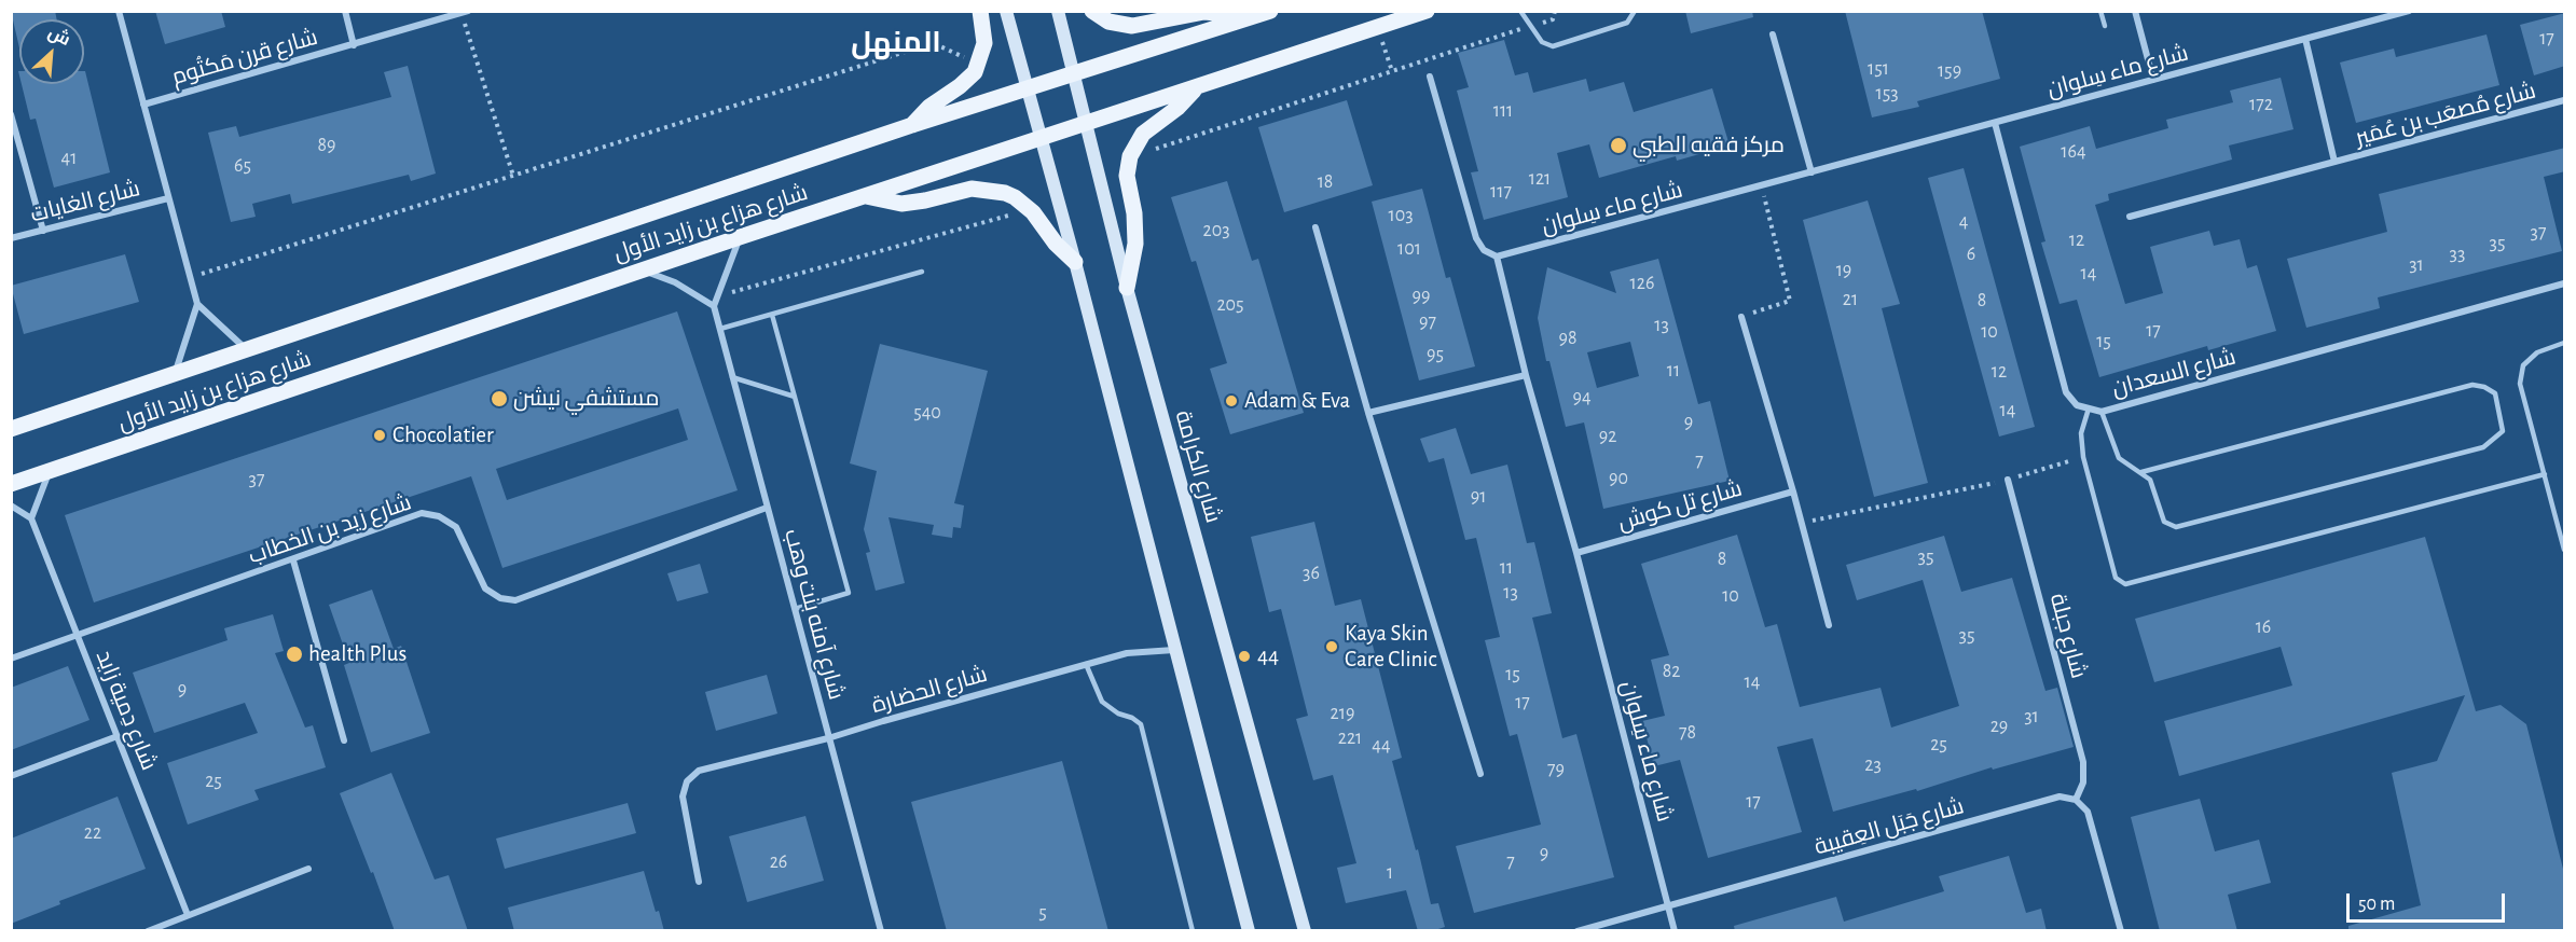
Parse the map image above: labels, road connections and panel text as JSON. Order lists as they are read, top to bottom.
{
  "streets": {
    "main road": ["شارع هزاع بن زايد الأول", "شارع الكرامة"],
    "street": [
      "شارع قرن مَكتُوم",
      "شارع ماء سِلوان",
      "شارع مُصعَب بن عُمَير",
      "شارع الغايات",
      "شارع السعدان",
      "شارع تل كوش",
      "شارع زيد بن الخطاب",
      "شارع آمنه بنت وهب",
      "شارع جبلة",
      "شارع الحضارة",
      "شارع دِمية زايد",
      "شارع جَبَل العِقيبة"
    ]
  },
  "crossings": [
    ["شارع ماء سِلوان", "شارع مُصعَب بن عُمَير"],
    ["شارع ماء سِلوان", "شارع السعدان"],
    ["شارع ماء سِلوان", "شارع تل كوش"],
    ["شارع ماء سِلوان", "شارع جَبَل العِقيبة"],
    ["شارع هزاع بن زايد الأول", "شارع الكرامة"],
    ["شارع زيد بن الخطاب", "شارع آمنه بنت وهب"],
    ["شارع زيد بن الخطاب", "شارع دِمية زايد"],
    ["شارع آمنه بنت وهب", "شارع الحضارة"],
    ["شارع جبلة", "شارع جَبَل العِقيبة"]
  ],
  "districts": ["المنهل"],
  "places": [
    "مركز فقيه الطبي",
    "مستشفي نيشن",
    "Adam & Eva",
    "Chocolatier",
    "Kaya Skin Care Clinic",
    "health Plus",
    "44"
  ],
  "house_numbers": [
    "17",
    "151",
    "159",
    "153",
    "172",
    "111",
    "89",
    "164",
    "41",
    "65",
    "121",
    "18",
    "117",
    "103",
    "4",
    "203",
    "37",
    "12",
    "35",
    "101",
    "6",
    "33",
    "31",
    "19",
    "14",
    "126",
    "99",
    "21",
    "8",
    "205",
    "97",
    "13",
    "17",
    "10",
    "98",
    "15",
    "95",
    "11",
    "12",
    "94",
    "14",
    "540",
    "9",
    "92",
    "7",
    "90",
    "37",
    "91",
    "35",
    "8",
    "11",
    "36",
    "13",
    "10",
    "16",
    "35",
    "82",
    "15",
    "14",
    "9",
    "17",
    "219",
    "31",
    "29",
    "78",
    "221",
    "25",
    "44",
    "23",
    "79",
    "25",
    "17",
    "22",
    "9",
    "26",
    "7",
    "1",
    "5"
  ],
  "scale_bar": "50 m",
  "north": "top right"
}
